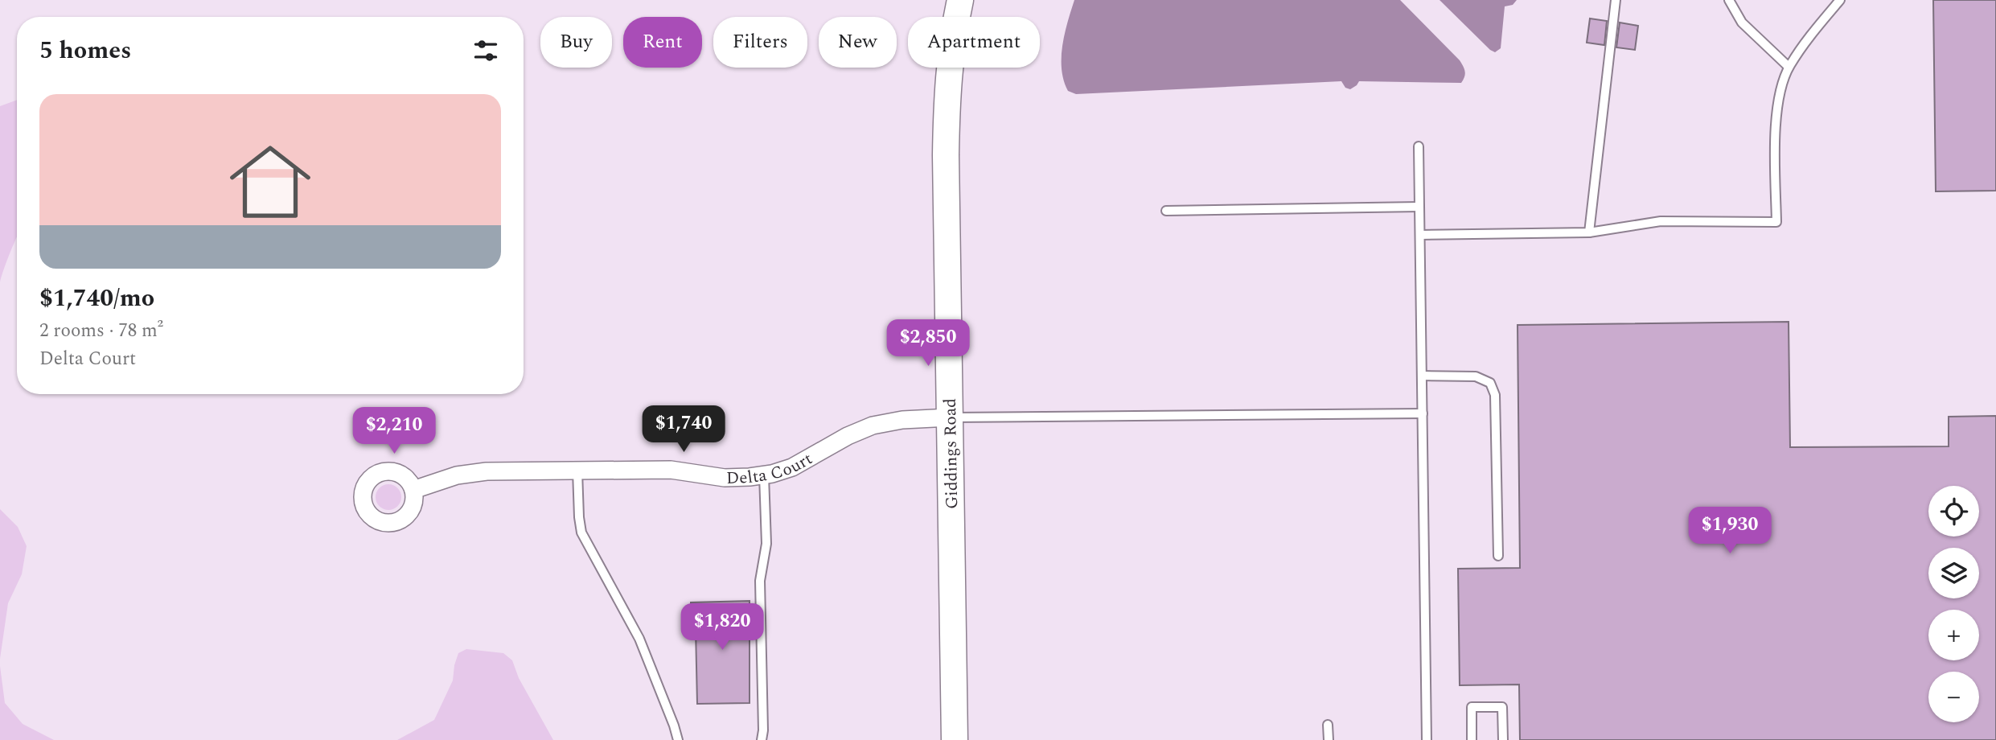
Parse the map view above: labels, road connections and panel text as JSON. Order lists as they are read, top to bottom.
{
  "streets": {
    "main road": ["Giddings Road"],
    "street": ["Delta Court"]
  },
  "crossings": [
    ["Giddings Road", "Delta Court"]
  ],
  "page": {
    "chip": [
      "Buy",
      "Rent",
      "Filters",
      "New",
      "Apartment"
    ],
    "heading": "5 homes",
    "list": [
      {
        "name": "$1,740/mo",
        "note": "2 rooms · 78 m² · Delta Court"
      }
    ],
    "price": [
      "$2,850",
      "$1,740",
      "$2,210",
      "$1,930",
      "$1,820"
    ],
    "map_buttons": ["+", "−"]
  }
}
